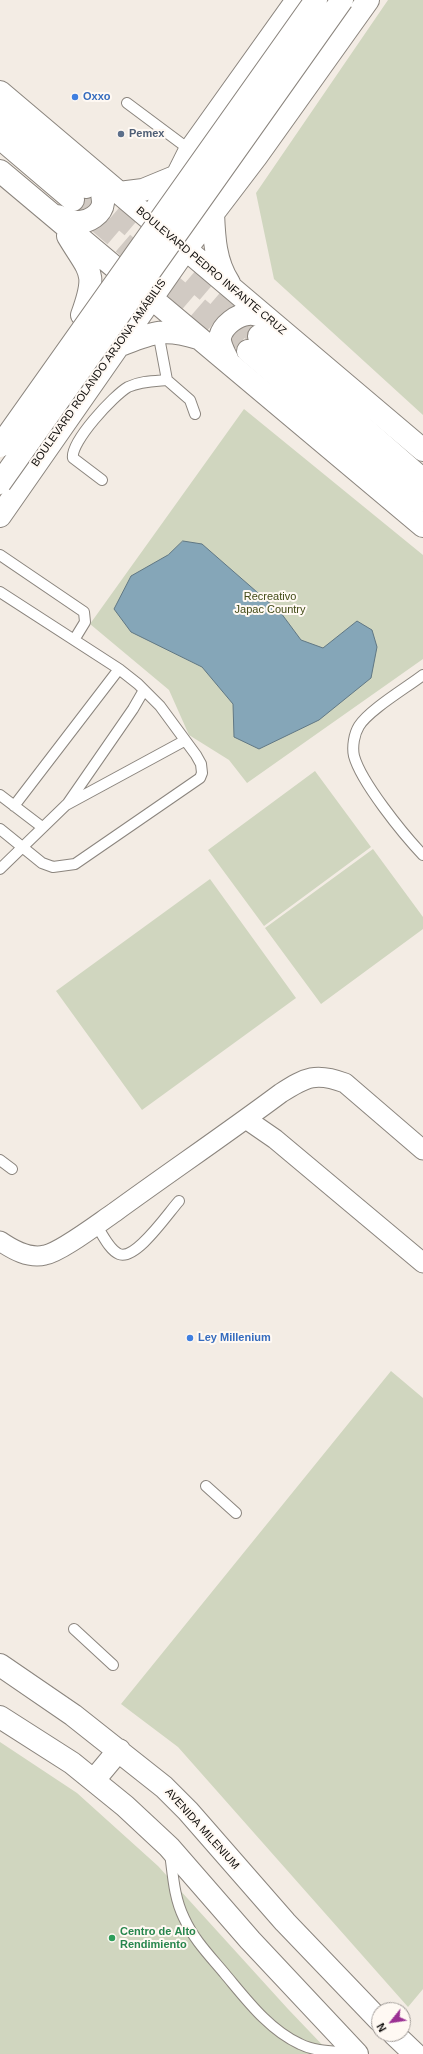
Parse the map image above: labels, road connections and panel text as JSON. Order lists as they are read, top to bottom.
{
  "streets": {
    "main road": ["BOULEVARD PEDRO INFANTE CRUZ", "BOULEVARD ROLANDO ARJONA AMÁBILIS", "AVENIDA MILENIUM"]
  },
  "crossings": [
    ["BOULEVARD PEDRO INFANTE CRUZ", "BOULEVARD ROLANDO ARJONA AMÁBILIS"]
  ],
  "parks": ["Recreativo Japac Country"],
  "places": [
    "Oxxo",
    "Pemex",
    "Ley Millenium",
    "Centro de Alto Rendimiento"
  ],
  "north": "bottom left"
}
